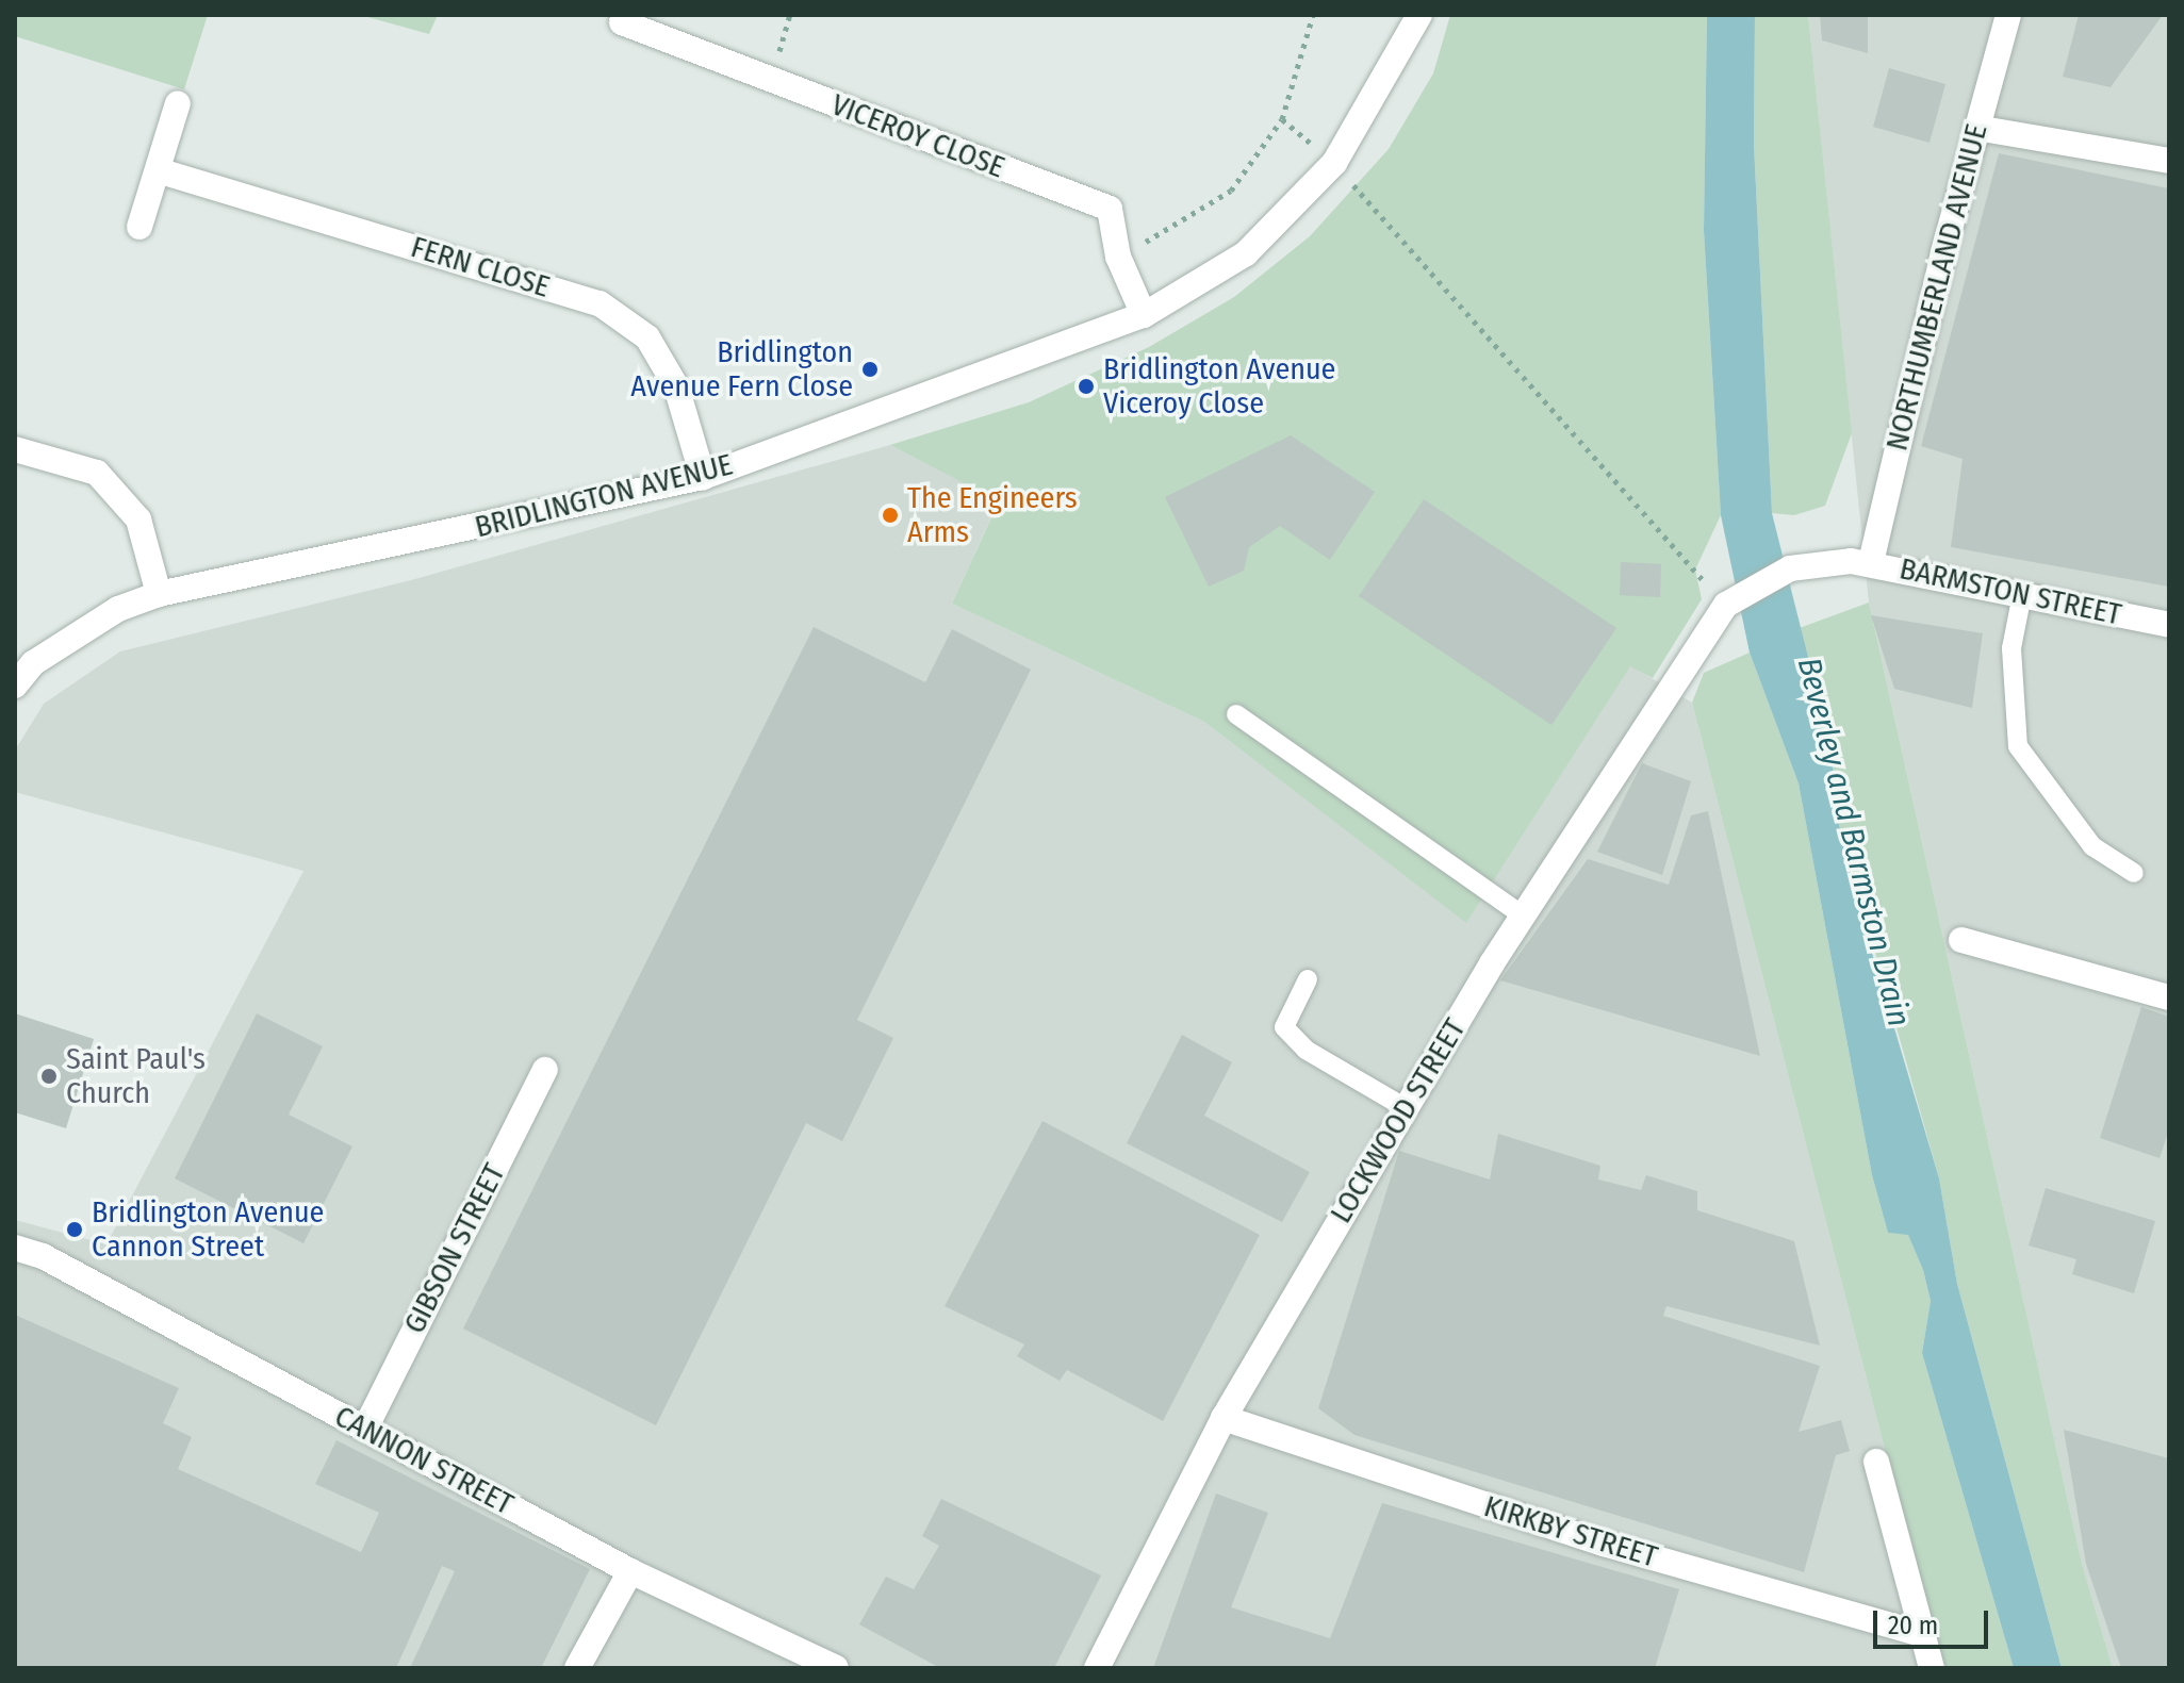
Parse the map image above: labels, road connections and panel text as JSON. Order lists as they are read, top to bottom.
{
  "streets": {
    "street": [
      "VICEROY CLOSE",
      "FERN CLOSE",
      "NORTHUMBERLAND AVENUE",
      "BRIDLINGTON AVENUE",
      "BARMSTON STREET",
      "LOCKWOOD STREET",
      "GIBSON STREET",
      "CANNON STREET",
      "KIRKBY STREET"
    ]
  },
  "crossings": [
    ["VICEROY CLOSE", "BRIDLINGTON AVENUE"],
    ["FERN CLOSE", "BRIDLINGTON AVENUE"],
    ["NORTHUMBERLAND AVENUE", "BARMSTON STREET"],
    ["BARMSTON STREET", "LOCKWOOD STREET"],
    ["LOCKWOOD STREET", "KIRKBY STREET"],
    ["GIBSON STREET", "CANNON STREET"]
  ],
  "water": ["Beverley and Barmston Drain"],
  "places": [
    "Bridlington Avenue Fern Close",
    "Bridlington Avenue Viceroy Close",
    "The Engineers Arms",
    "Saint Paul's Church",
    "Bridlington Avenue Cannon Street"
  ],
  "scale_bar": "20 m"
}
